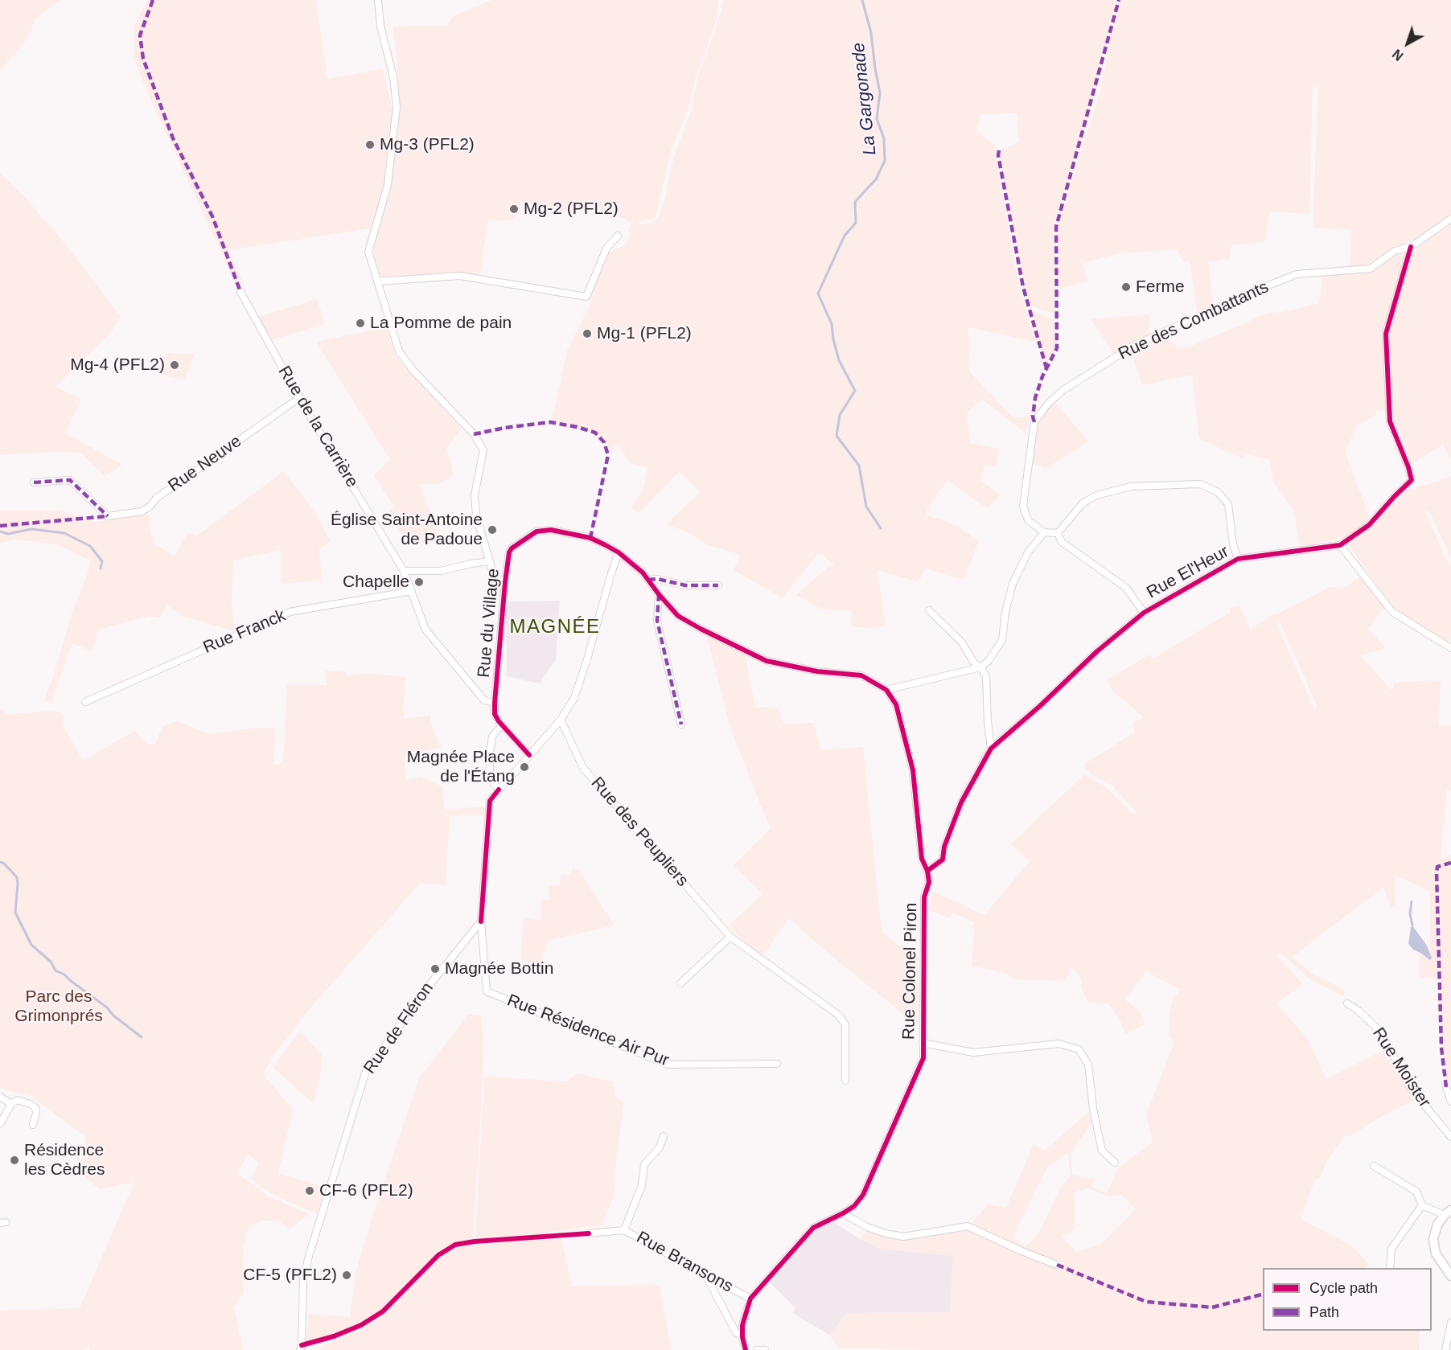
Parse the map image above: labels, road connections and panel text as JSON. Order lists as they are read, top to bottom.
{
  "streets": {
    "street": [
      "Rue des Combattants",
      "Rue de la Carrière",
      "Rue Neuve",
      "Rue El'Heur",
      "Rue du Village",
      "Rue Franck",
      "Rue des Peupliers",
      "Rue Colonel Piron",
      "Rue de Fléron",
      "Rue Résidence Air Pur",
      "Rue Moister",
      "Rue Bransons"
    ]
  },
  "crossings": [
    ["Rue des Combattants", "Rue El'Heur"],
    ["Rue de la Carrière", "Rue Neuve"],
    ["Rue de la Carrière", "Rue du Village"],
    ["Rue de la Carrière", "Rue Franck"],
    ["Rue El'Heur", "Rue Colonel Piron"],
    ["Rue Colonel Piron", "Rue Bransons"],
    ["Rue de Fléron", "Rue Résidence Air Pur"]
  ],
  "districts": ["MAGNÉE"],
  "water": ["La Gargonade"],
  "parks": ["Parc des Grimonprés"],
  "places": [
    "Mg-3 (PFL2)",
    "Mg-2 (PFL2)",
    "Ferme",
    "La Pomme de pain",
    "Mg-1 (PFL2)",
    "Mg-4 (PFL2)",
    "Église Saint-Antoine de Padoue",
    "Chapelle",
    "Magnée Place de l'Étang",
    "Magnée Bottin",
    "Résidence les Cèdres",
    "CF-6 (PFL2)",
    "CF-5 (PFL2)"
  ],
  "legend": ["Cycle path", "Path"],
  "north": "bottom left"
}
